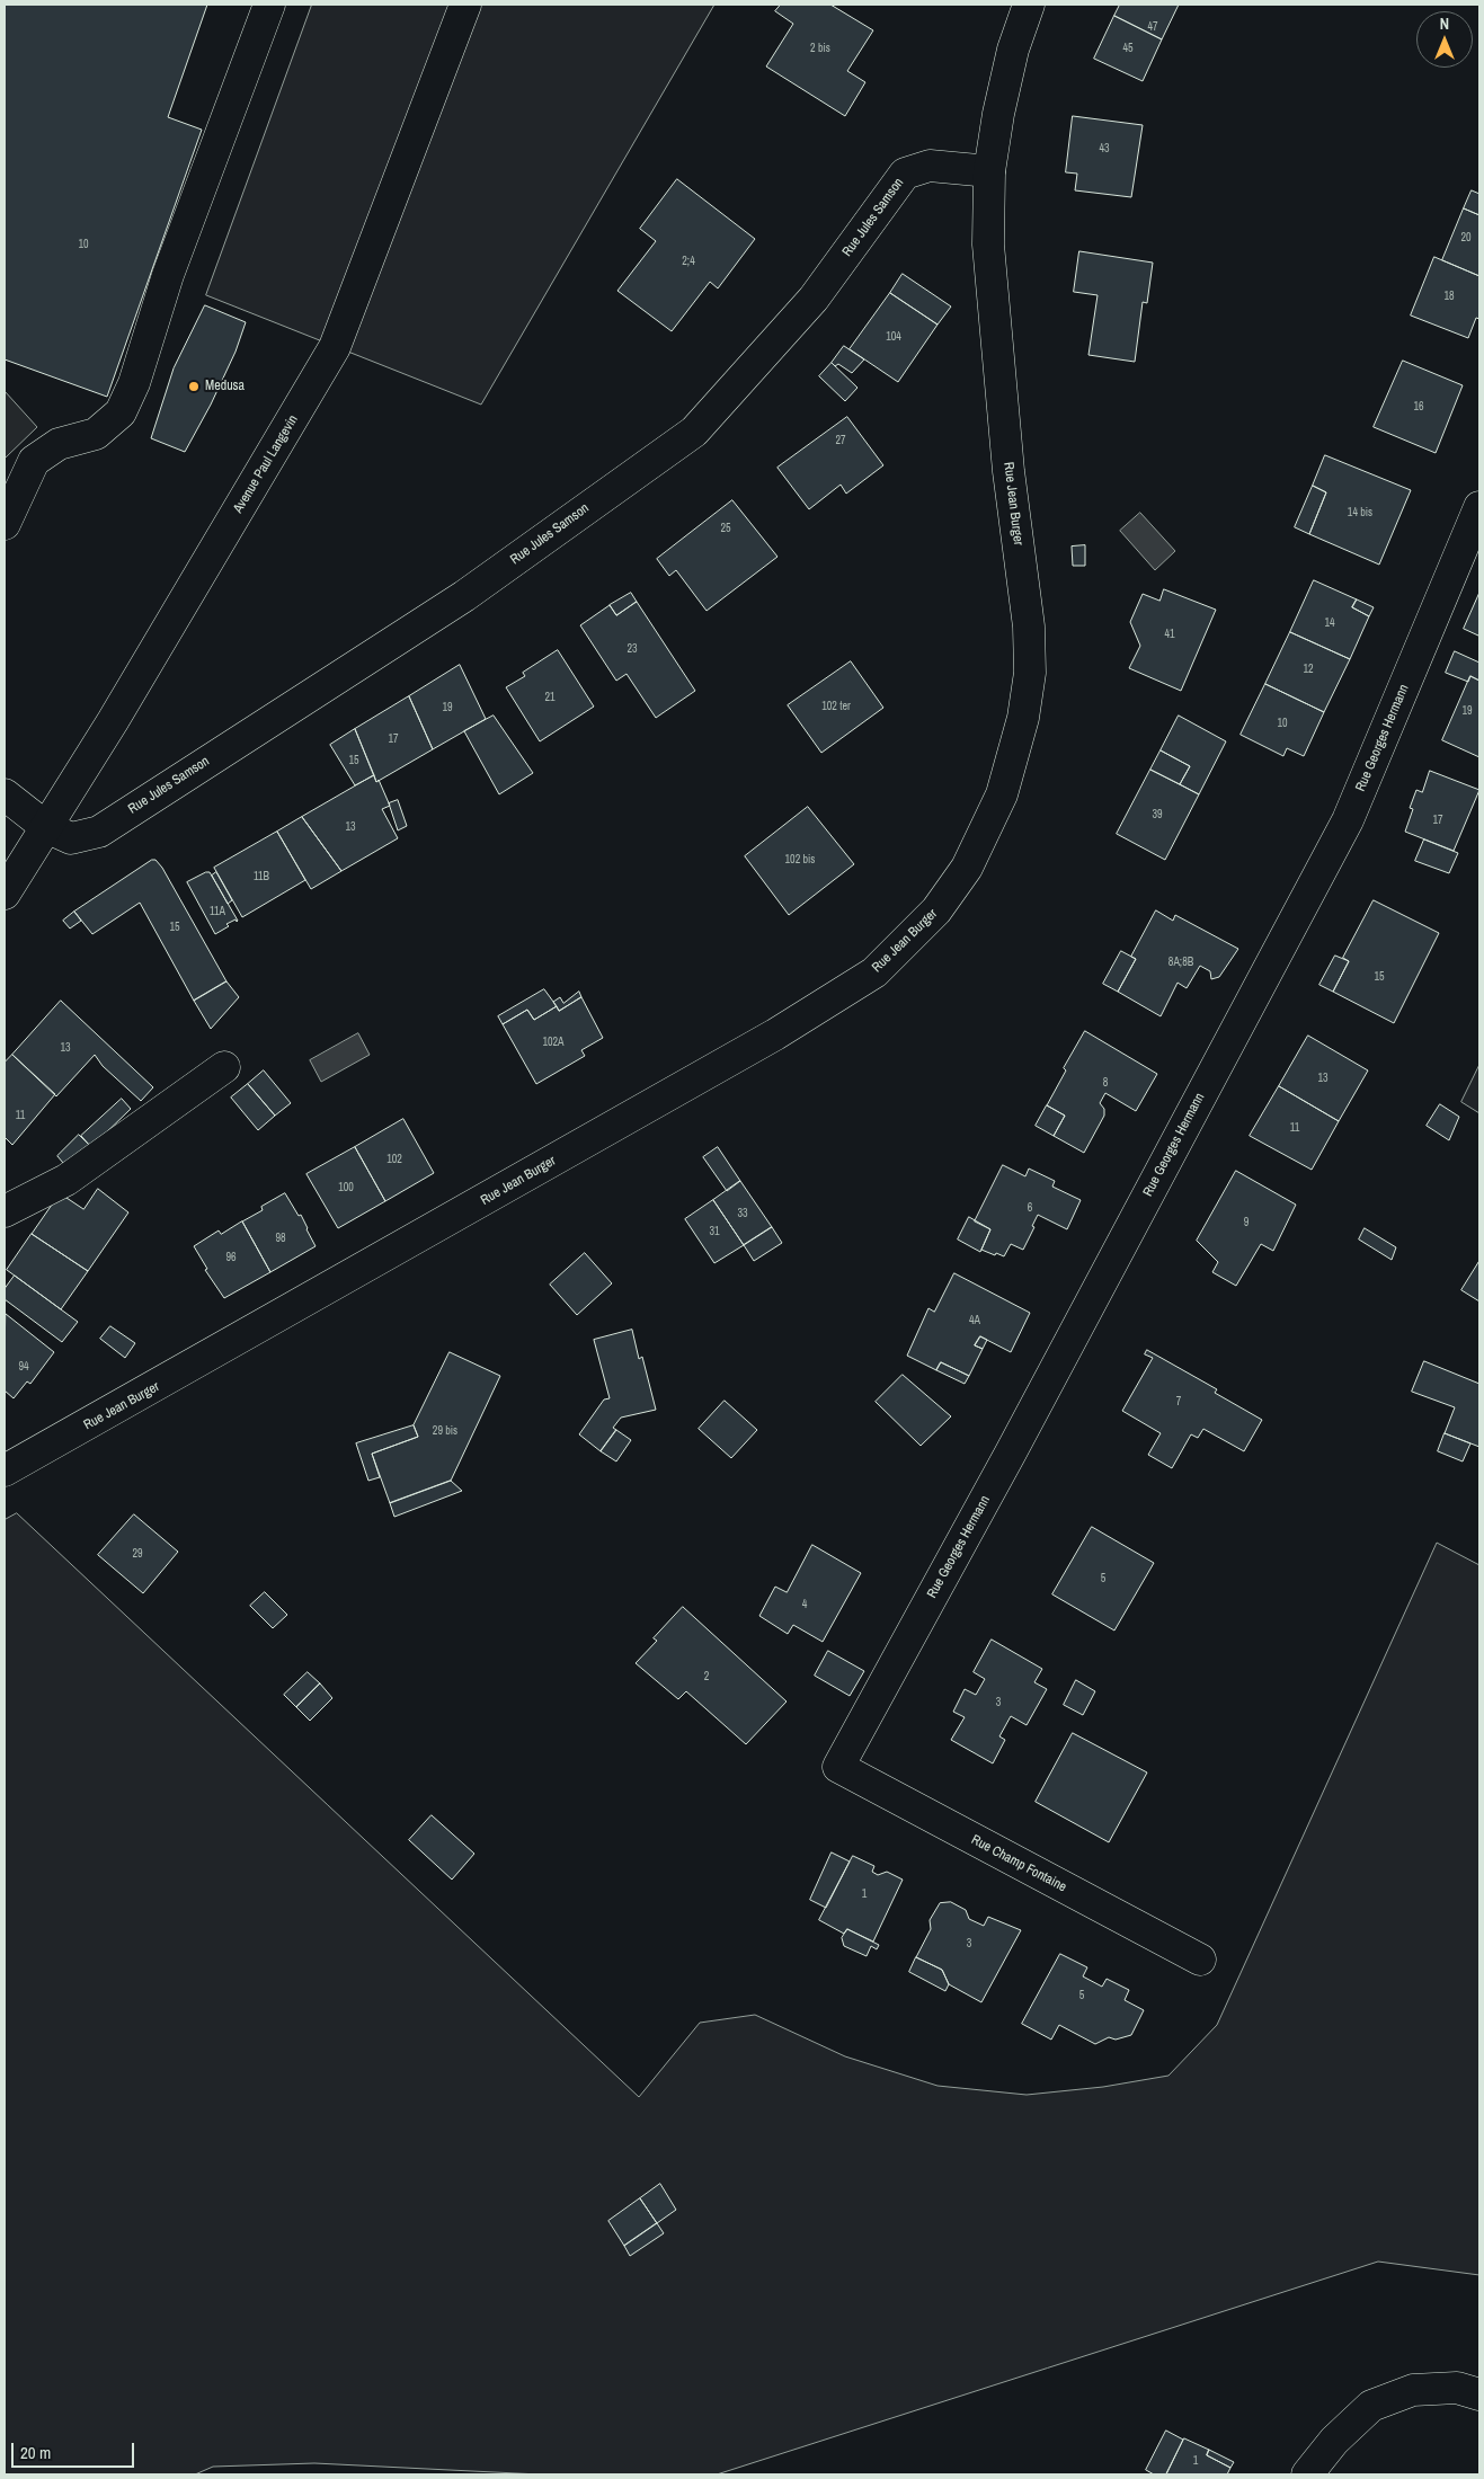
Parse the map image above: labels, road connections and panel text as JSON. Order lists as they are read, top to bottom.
{
  "streets": {
    "street": [
      "Rue Jules Samson",
      "Avenue Paul Langevin",
      "Rue Jean Burger",
      "Rue Georges Hermann",
      "Rue Champ Fontaine"
    ]
  },
  "crossings": [
    ["Rue Jules Samson", "Avenue Paul Langevin"],
    ["Rue Jules Samson", "Rue Jean Burger"],
    ["Rue Georges Hermann", "Rue Champ Fontaine"]
  ],
  "places": ["Medusa"],
  "house_numbers": [
    "47",
    "2 bis",
    "45",
    "43",
    "20",
    "10",
    "2;4",
    "18",
    "104",
    "16",
    "27",
    "14 bis",
    "25",
    "14",
    "41",
    "23",
    "12",
    "21",
    "102 ter",
    "19",
    "19",
    "10",
    "17",
    "15",
    "39",
    "17",
    "13",
    "102 bis",
    "11B",
    "11A",
    "15",
    "8A;8B",
    "15",
    "102A",
    "13",
    "13",
    "8",
    "11",
    "11",
    "102",
    "100",
    "6",
    "33",
    "9",
    "31",
    "98",
    "96",
    "4A",
    "94",
    "7",
    "29 bis",
    "29",
    "5",
    "4",
    "2",
    "3",
    "1",
    "3",
    "5",
    "1"
  ],
  "scale_bar": "20 m",
  "north": "top"
}
